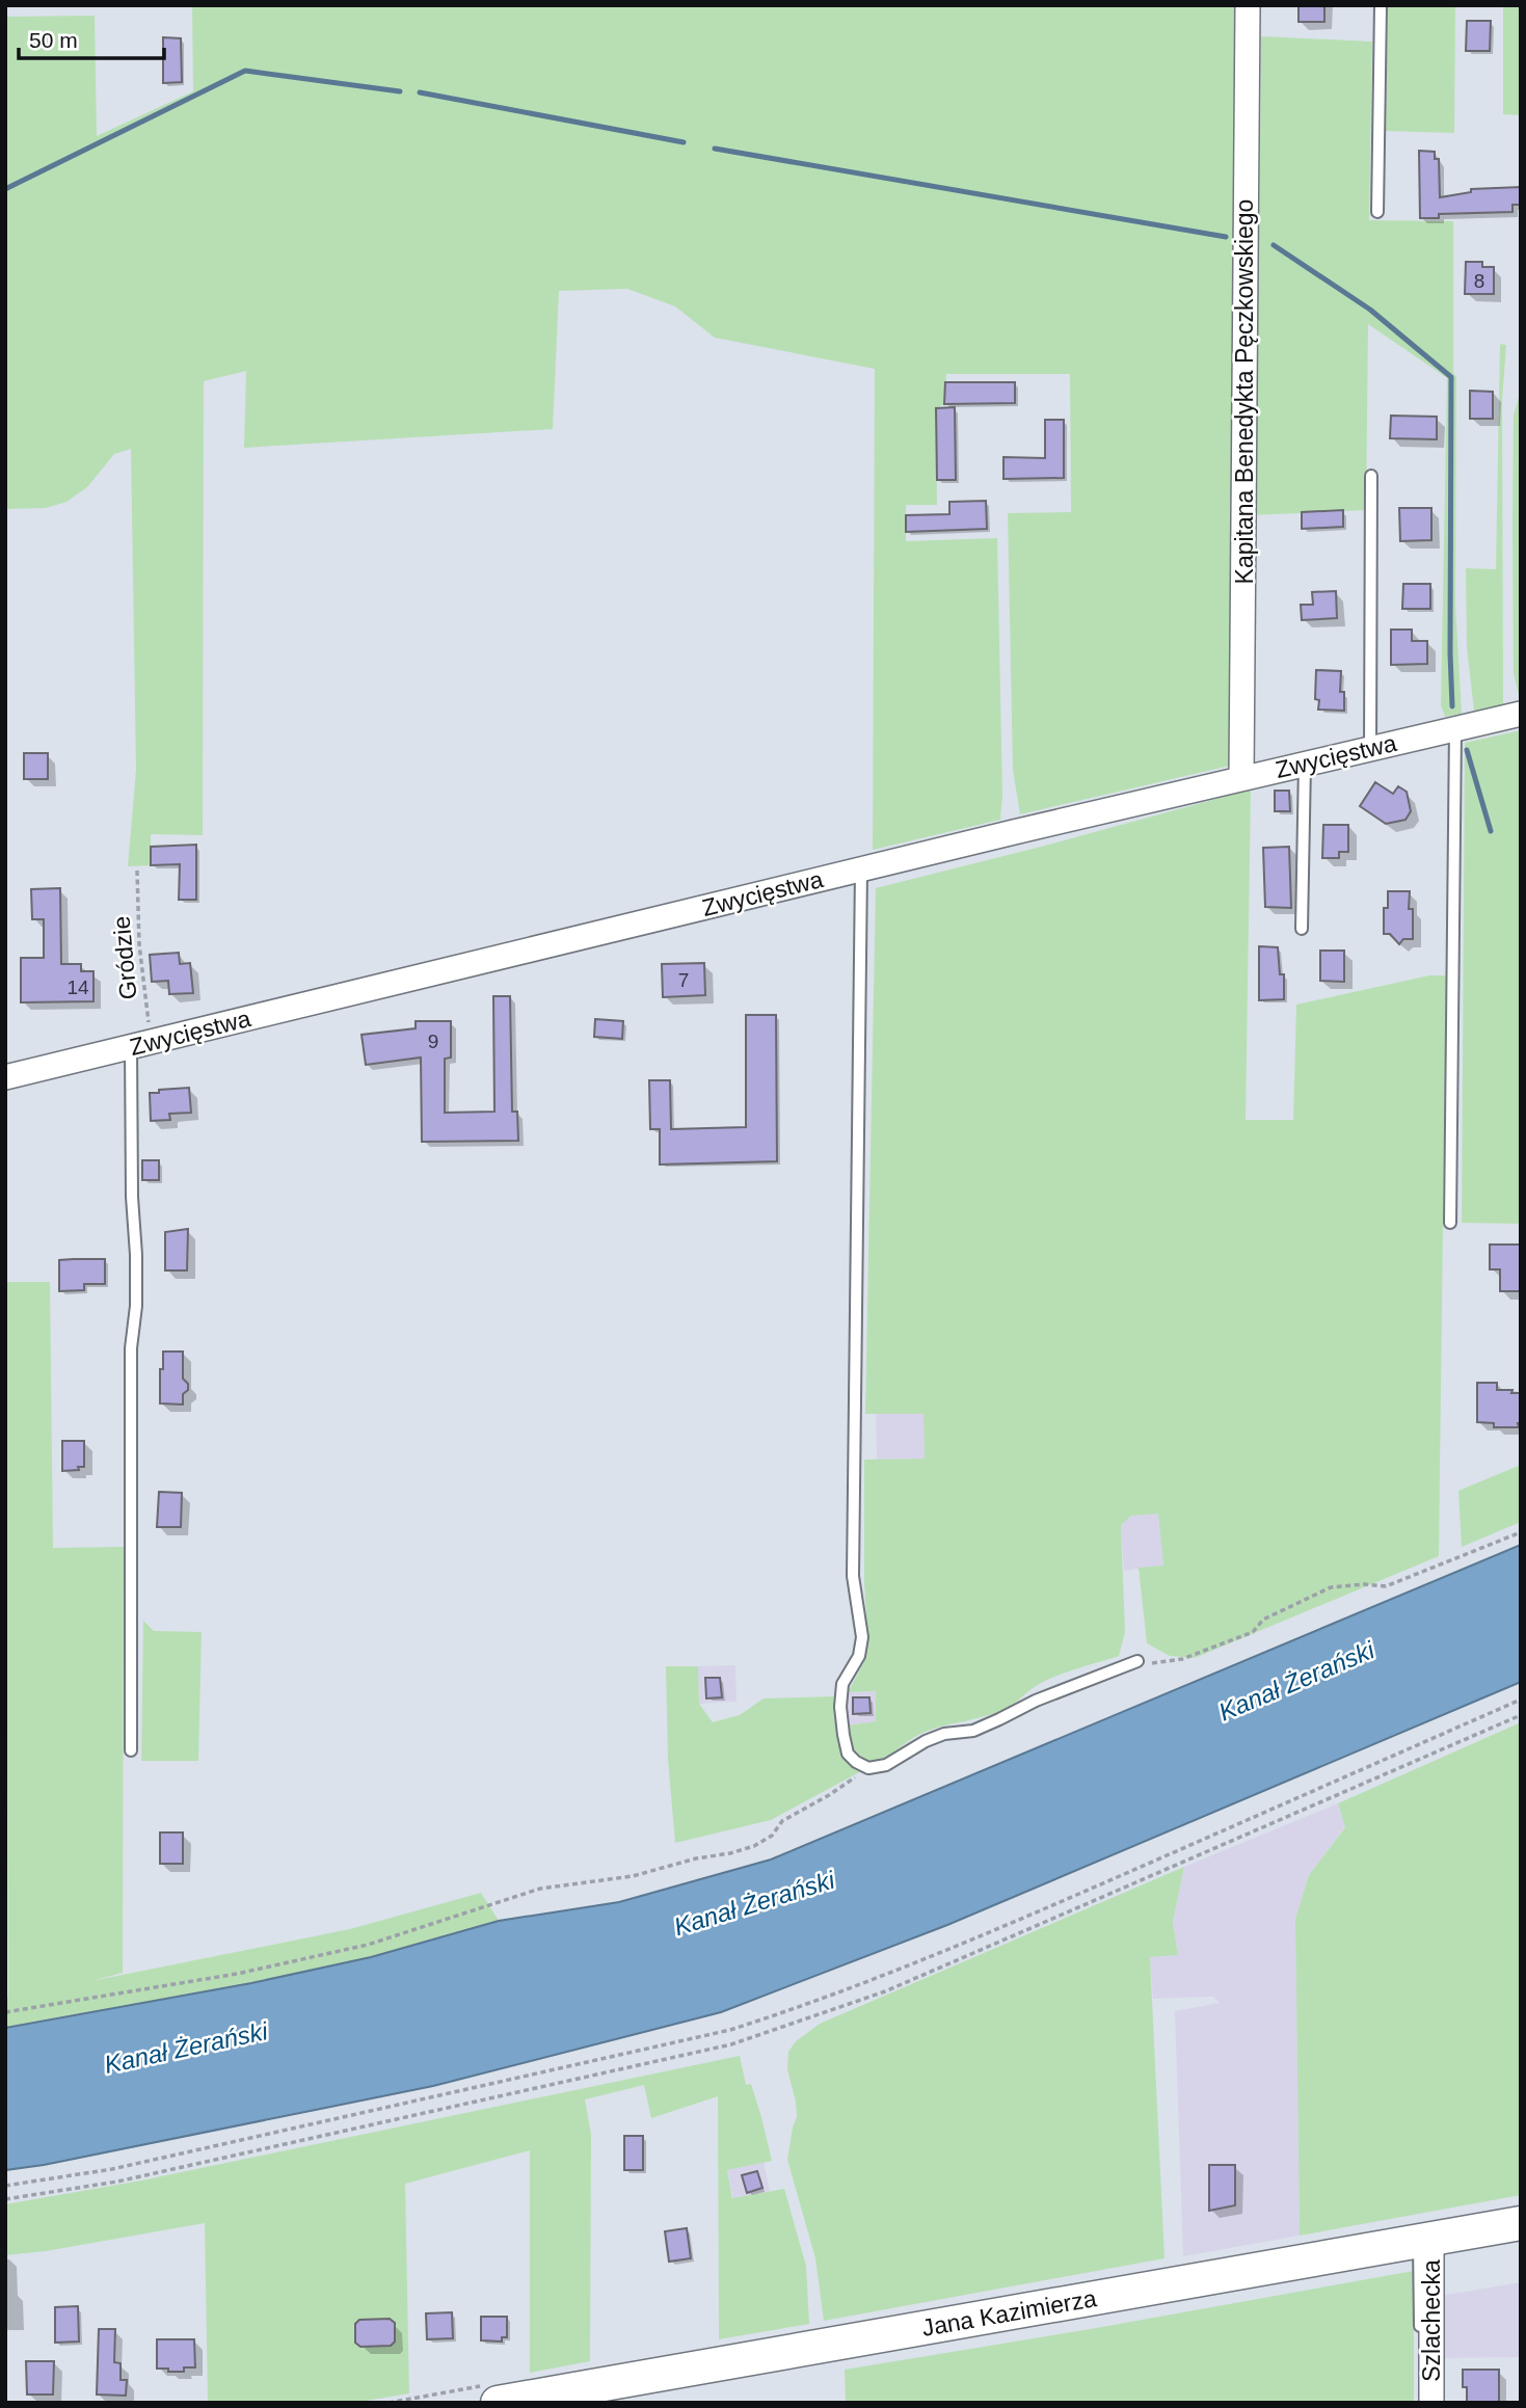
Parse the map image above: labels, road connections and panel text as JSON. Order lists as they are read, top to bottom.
{
  "streets": {
    "main road": ["Jana Kazimierza"],
    "street": ["Kapitana Benedykta Pęczkowskiego", "Zwycięstwa", "Szlachecka"],
    "path": ["Gródzie"]
  },
  "crossings": [
    ["Kapitana Benedykta Pęczkowskiego", "Zwycięstwa"],
    ["Zwycięstwa", "Gródzie"],
    ["Jana Kazimierza", "Szlachecka"]
  ],
  "water": ["Kanał Żerański"],
  "house_numbers": [
    "8",
    "7",
    "14",
    "9"
  ],
  "scale_bar": "50 m"
}
